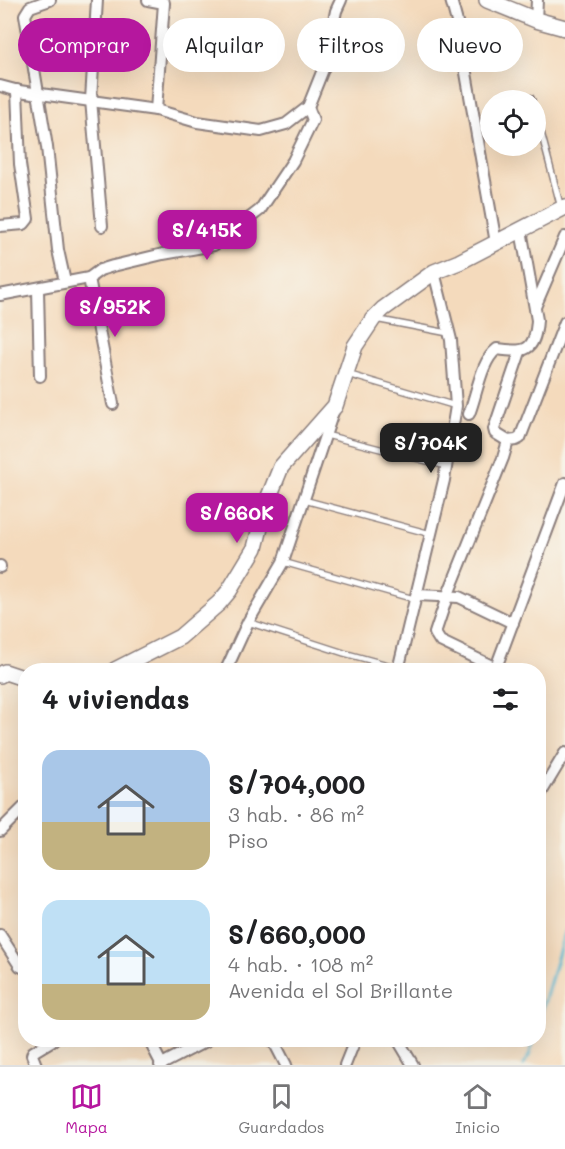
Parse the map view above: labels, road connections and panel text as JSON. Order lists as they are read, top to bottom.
{
  "page": {
    "chip": [
      "Comprar",
      "Alquilar",
      "Filtros",
      "Nuevo"
    ],
    "price": [
      "S/415K",
      "S/952K",
      "S/704K",
      "S/660K"
    ],
    "heading": "4 viviendas",
    "list": [
      {
        "name": "S/704,000",
        "note": "3 hab. · 86 m² · Piso"
      },
      {
        "name": "S/660,000",
        "note": "4 hab. · 108 m² · Avenida el Sol Brillante"
      }
    ],
    "tabs": ["Mapa", "Guardados", "Inicio"]
  }
}
